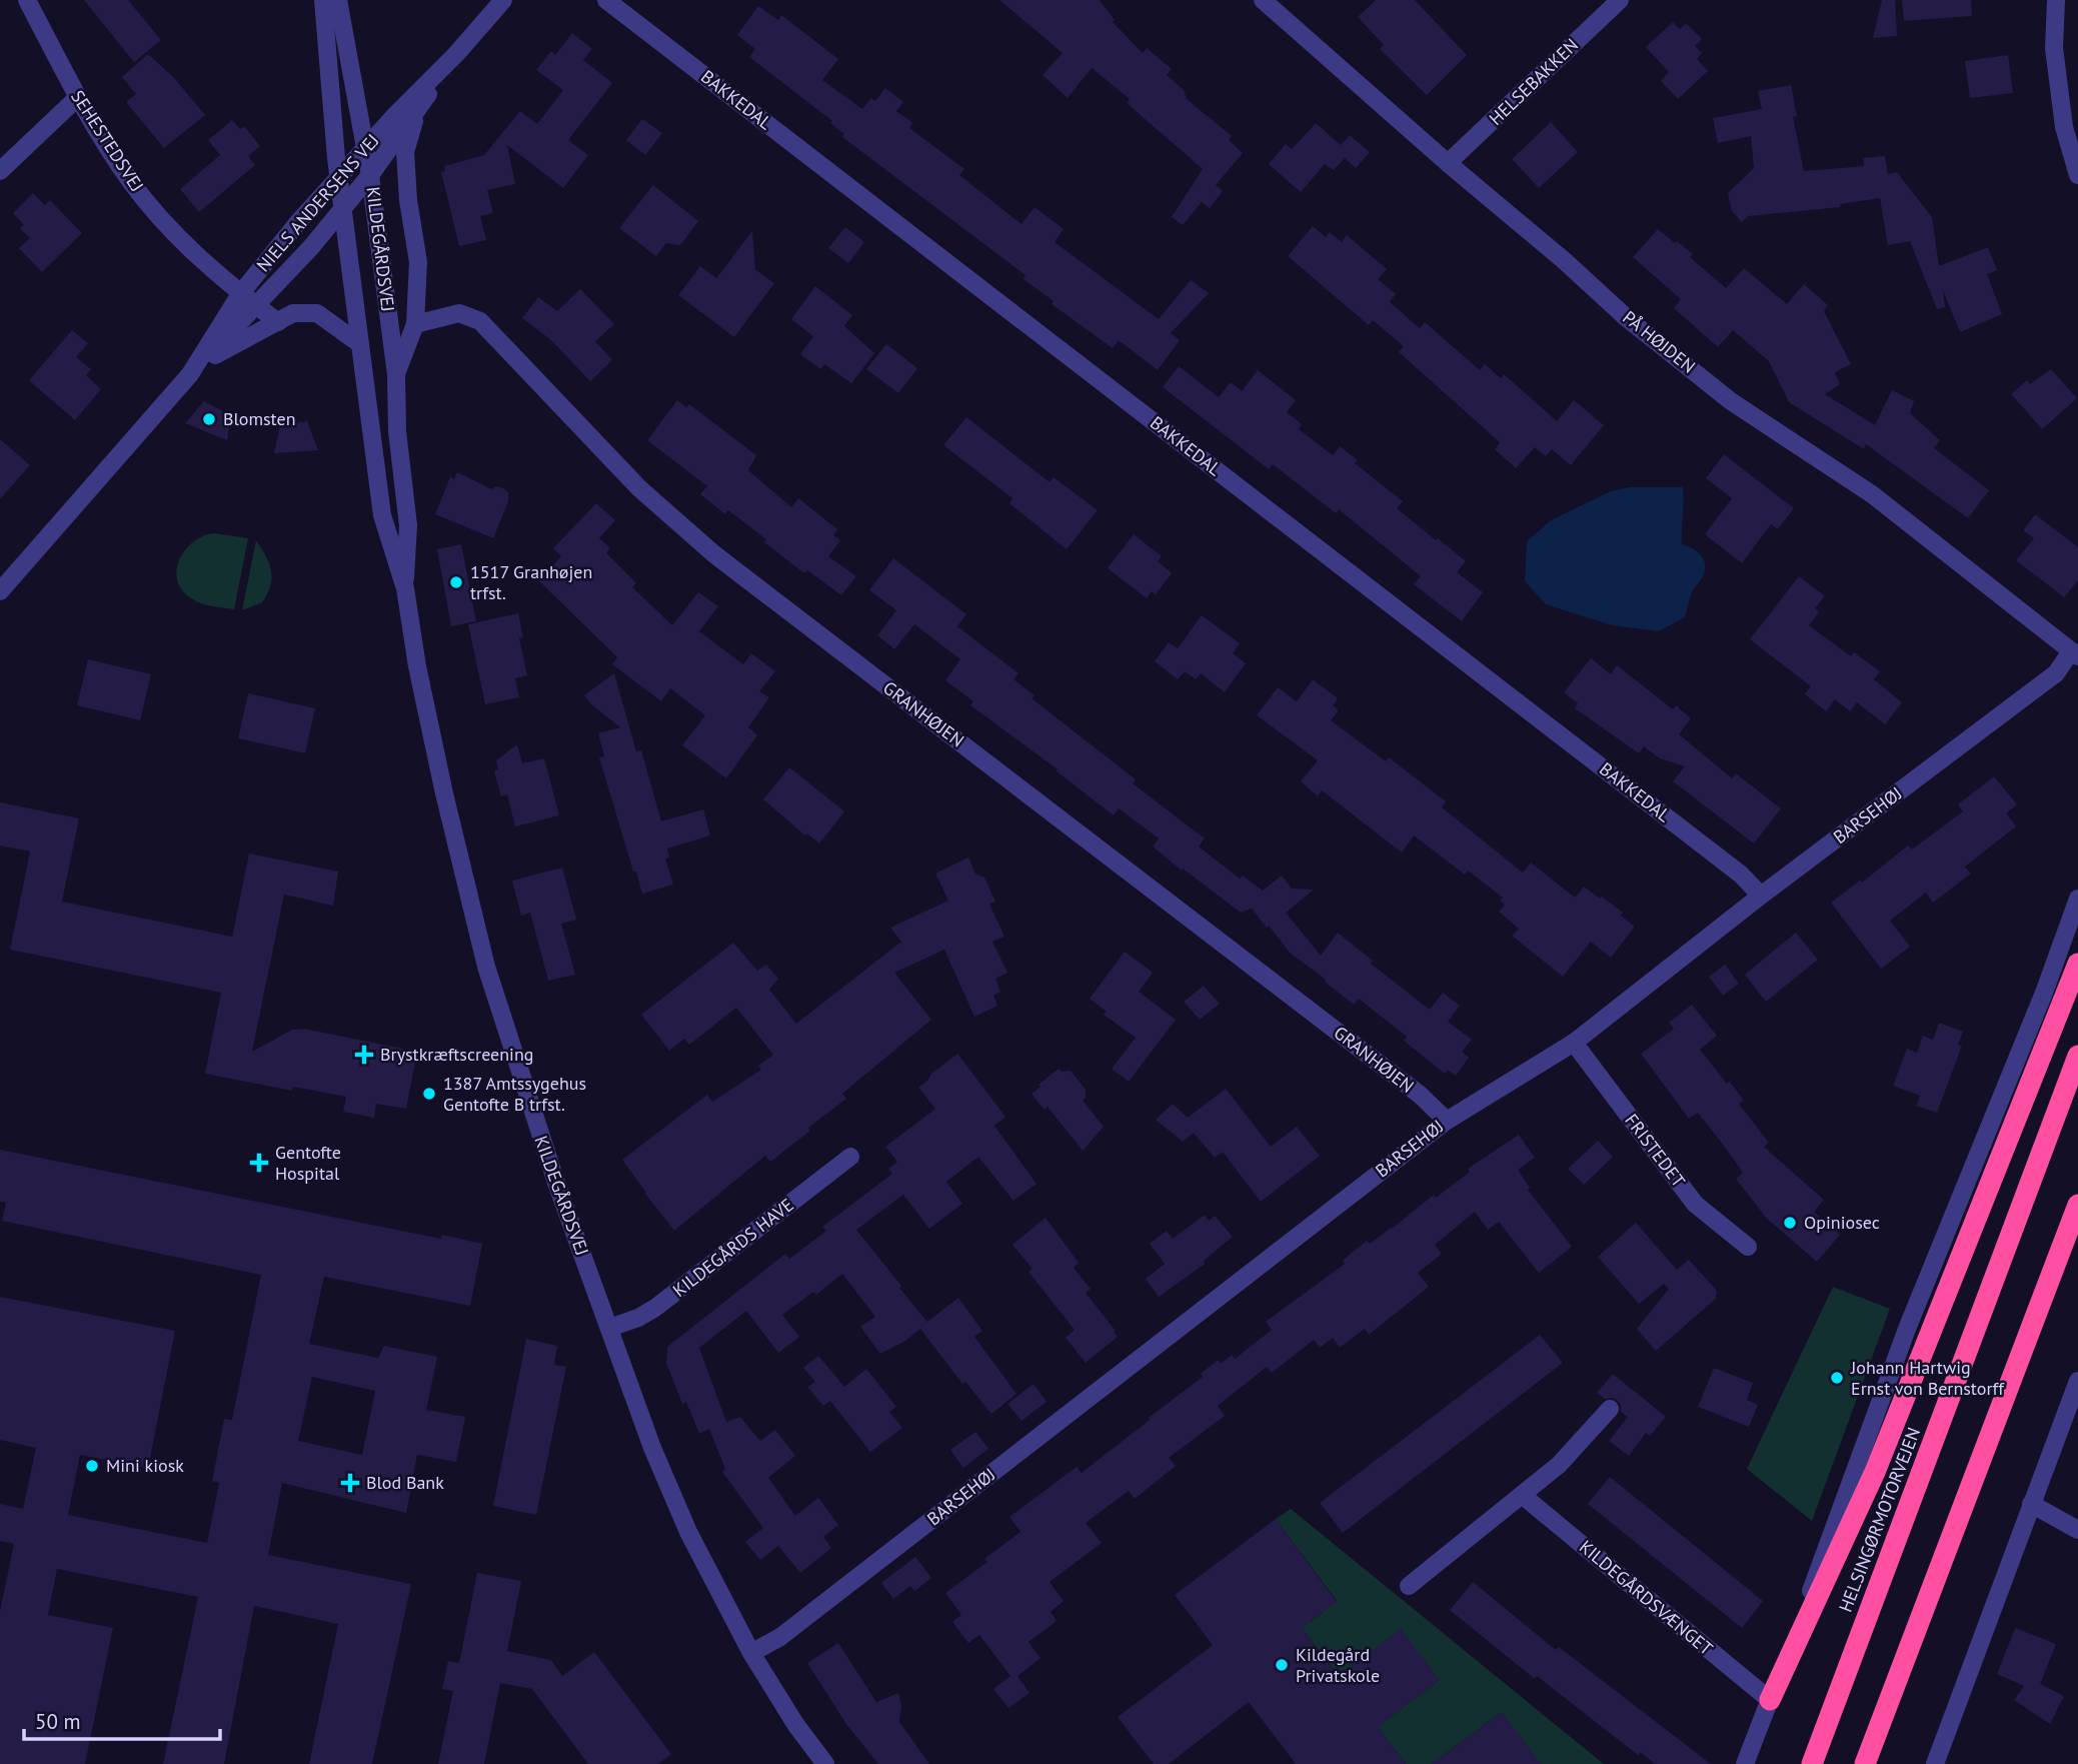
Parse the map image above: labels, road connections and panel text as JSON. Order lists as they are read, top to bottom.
{
  "streets": {
    "highway": ["HELSINGØRMOTORVEJEN"],
    "street": [
      "HELSEBAKKEN",
      "BAKKEDAL",
      "SEHESTEDSVEJ",
      "NIELS ANDERSENS VEJ",
      "KILDEGÅRDSVEJ",
      "PÅ HØJDEN",
      "GRANHØJEN",
      "BARSEHØJ",
      "FRISTEDET",
      "KILDEGÅRDS HAVE",
      "KILDEGÅRDSVÆNGET"
    ]
  },
  "crossings": [
    ["HELSEBAKKEN", "PÅ HØJDEN"],
    ["BAKKEDAL", "BARSEHØJ"],
    ["SEHESTEDSVEJ", "NIELS ANDERSENS VEJ"],
    ["NIELS ANDERSENS VEJ", "KILDEGÅRDSVEJ"],
    ["KILDEGÅRDSVEJ", "GRANHØJEN"],
    ["KILDEGÅRDSVEJ", "BARSEHØJ"],
    ["KILDEGÅRDSVEJ", "KILDEGÅRDS HAVE"],
    ["PÅ HØJDEN", "BARSEHØJ"],
    ["GRANHØJEN", "BARSEHØJ"],
    ["BARSEHØJ", "FRISTEDET"]
  ],
  "places": {
    "other": [
      "Blomsten",
      "1517 Granhøjen trfst.",
      "1387 Amtssygehus Gentofte B trfst.",
      "Opiniosec",
      "Johann Hartwig Ernst von Bernstorff",
      "Mini kiosk",
      "Kildegård Privatskole"
    ],
    "health": ["Brystkræftscreening", "Gentofte Hospital", "Blod Bank"]
  },
  "scale_bar": "50 m"
}
